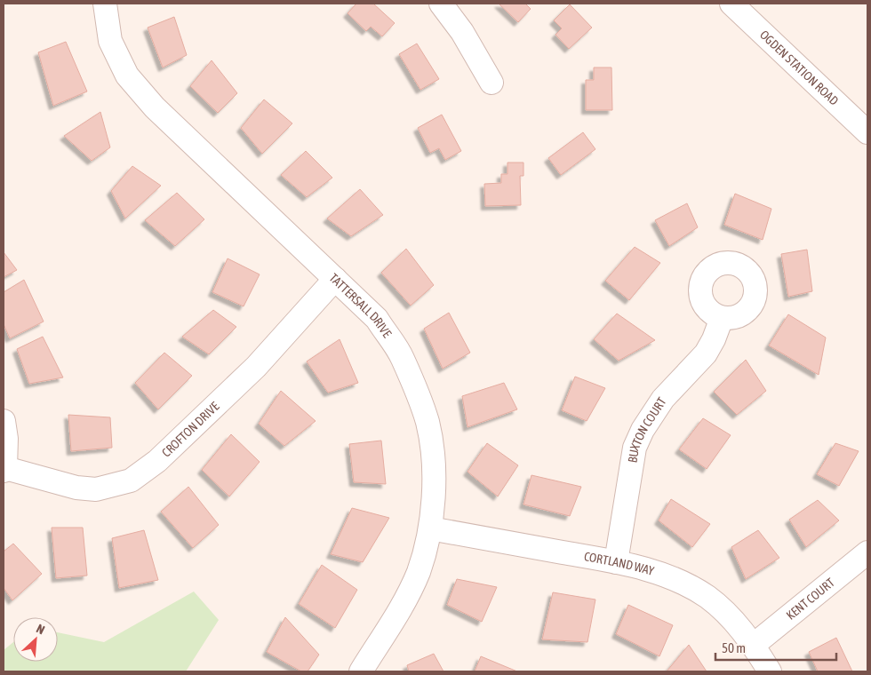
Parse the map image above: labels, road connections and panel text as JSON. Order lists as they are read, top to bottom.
{
  "streets": {
    "street": [
      "OGDEN STATION ROAD",
      "TATTERSALL DRIVE",
      "CROFTON DRIVE",
      "BUXTON COURT",
      "CORTLAND WAY",
      "KENT COURT"
    ]
  },
  "crossings": [
    ["TATTERSALL DRIVE", "CROFTON DRIVE"],
    ["TATTERSALL DRIVE", "CORTLAND WAY"],
    ["BUXTON COURT", "CORTLAND WAY"],
    ["CORTLAND WAY", "KENT COURT"]
  ],
  "scale_bar": "50 m",
  "north": "top right"
}
